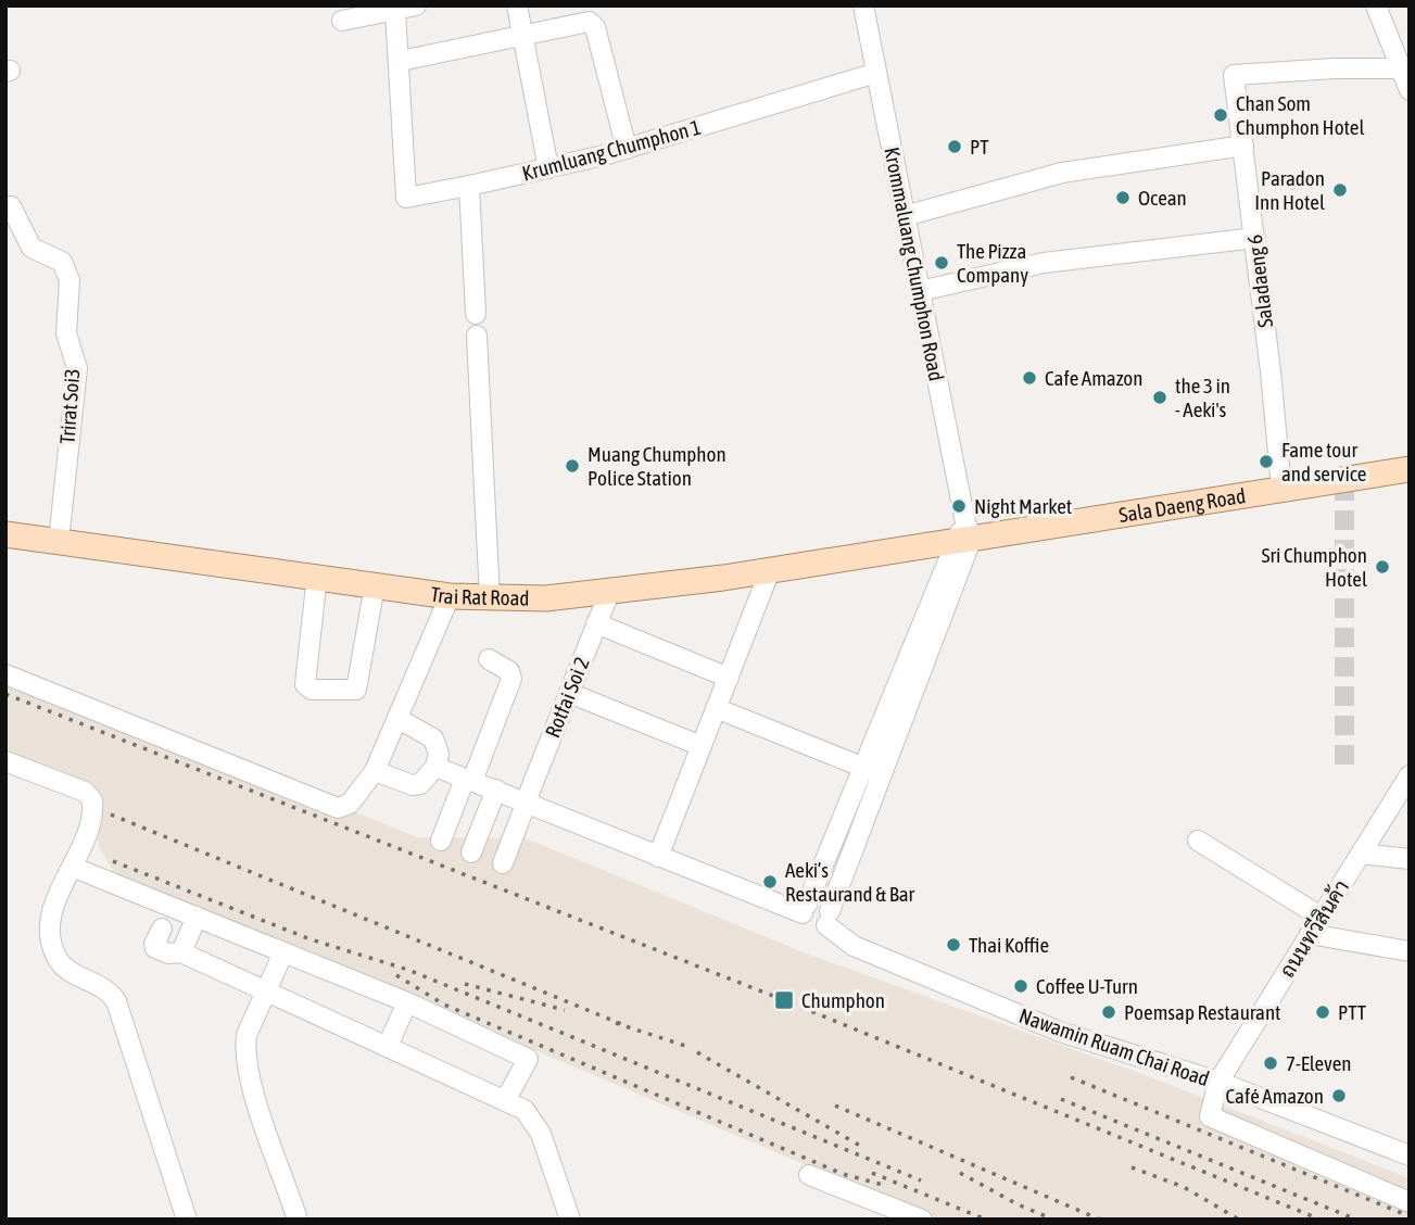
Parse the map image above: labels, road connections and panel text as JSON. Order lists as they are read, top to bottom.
{
  "streets": {
    "main road": ["Sala Daeng Road", "Trai Rat Road"],
    "street": [
      "Krumluang Chumphon 1",
      "Krommaluang Chumphon Road",
      "Saladaeng 6",
      "Trirat Soi3",
      "Rotfai Soi 2",
      "ถนนทวีสินค้า",
      "Nawamin Ruam Chai Road"
    ]
  },
  "crossings": [
    ["Krumluang Chumphon 1", "Krommaluang Chumphon Road"],
    ["Krommaluang Chumphon Road", "Sala Daeng Road"],
    ["Krommaluang Chumphon Road", "Trai Rat Road"],
    ["Saladaeng 6", "Sala Daeng Road"],
    ["Trirat Soi3", "Trai Rat Road"],
    ["Sala Daeng Road", "Trai Rat Road"],
    ["Trai Rat Road", "Rotfai Soi 2"],
    ["ถนนทวีสินค้า", "Nawamin Ruam Chai Road"]
  ],
  "places": {
    "other": [
      "Chan Som Chumphon Hotel",
      "PT",
      "Paradon Inn Hotel",
      "Ocean",
      "The Pizza Company",
      "Cafe Amazon",
      "the 3 in - Aeki's",
      "Fame tour and service",
      "Muang Chumphon Police Station",
      "Night Market",
      "Sri Chumphon Hotel",
      "Aeki’s Restaurand & Bar",
      "Thai Koffie",
      "Coffee U-Turn",
      "Poemsap Restaurant",
      "PTT",
      "7-Eleven",
      "Café Amazon"
    ],
    "transit": ["Chumphon"]
  }
}
